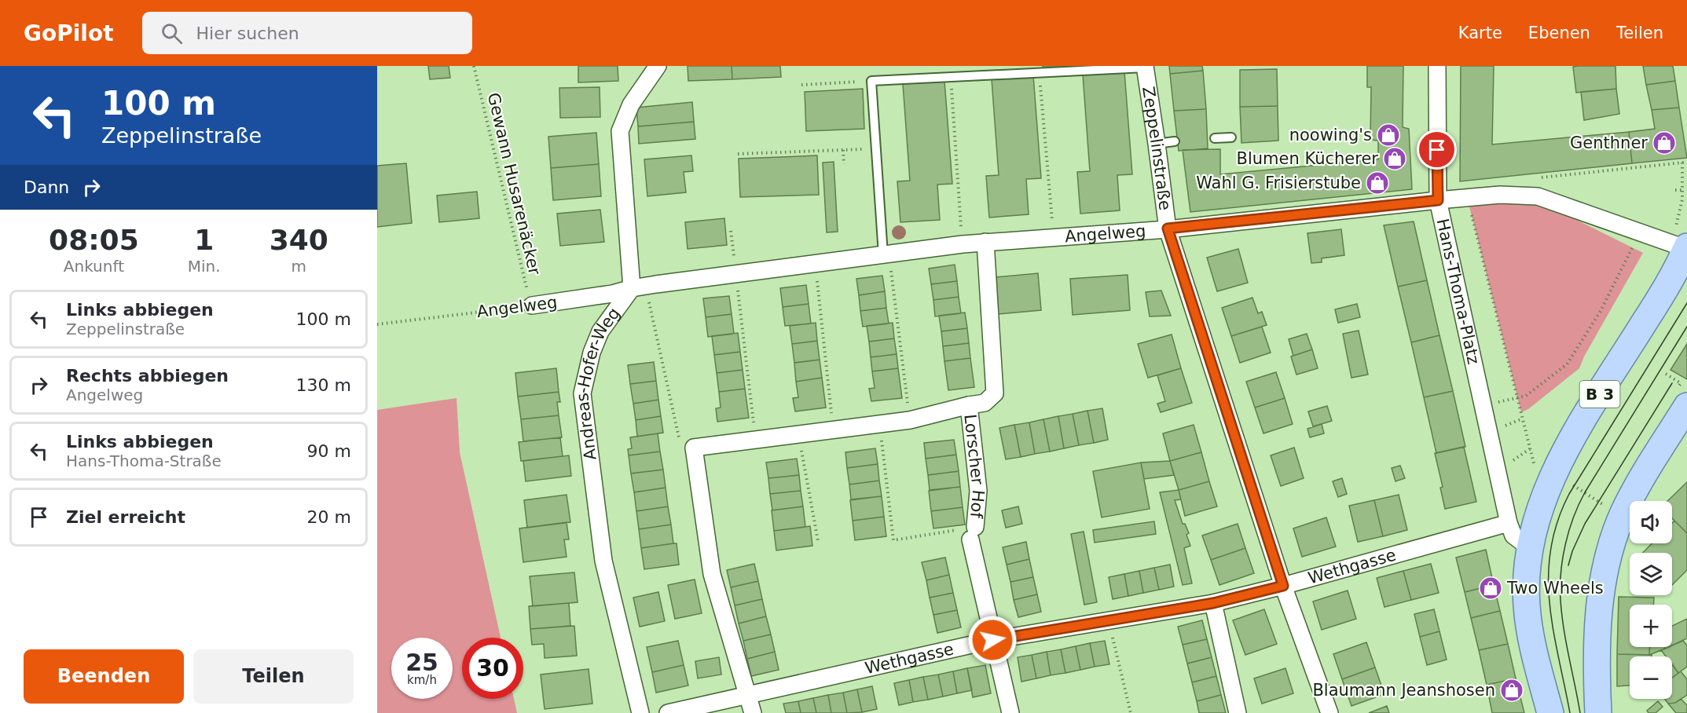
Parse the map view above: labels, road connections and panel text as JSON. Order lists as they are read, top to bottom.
{
  "streets": {
    "main road": ["B 3"],
    "street": [
      "Zeppelinstraße",
      "Angelweg",
      "Hans-Thoma-Platz",
      "Andreas-Hofer-Weg",
      "Lorscher Hof",
      "Wethgasse"
    ],
    "path": ["Gewann Husarenäcker"]
  },
  "crossings": [
    ["Zeppelinstraße", "Angelweg"],
    ["Zeppelinstraße", "Wethgasse"],
    ["Gewann Husarenäcker", "Angelweg"],
    ["Angelweg", "Hans-Thoma-Platz"],
    ["Angelweg", "Andreas-Hofer-Weg"],
    ["Hans-Thoma-Platz", "B 3"],
    ["Hans-Thoma-Platz", "Wethgasse"],
    ["Lorscher Hof", "Wethgasse"]
  ],
  "places": {
    "shop": [
      "noowing's",
      "Genthner",
      "Blumen Kücherer",
      "Wahl G. Frisierstube",
      "Two Wheels",
      "Blaumann Jeanshosen"
    ]
  },
  "page": {
    "header": "GoPilot",
    "search": "Hier suchen",
    "nav": ["Karte", "Ebenen", "Teilen"],
    "turn": ["100 m", "Zeppelinstraße"],
    "then": "Dann",
    "eta": [
      "08:05",
      "Ankunft",
      "1",
      "Min.",
      "340",
      "m"
    ],
    "list": [
      {
        "name": "Links abbiegen",
        "note": "Zeppelinstraße",
        "value": "100 m"
      },
      {
        "name": "Rechts abbiegen",
        "note": "Angelweg",
        "value": "130 m"
      },
      {
        "name": "Links abbiegen",
        "note": "Hans-Thoma-Straße",
        "value": "90 m"
      },
      {
        "name": "Ziel erreicht",
        "value": "20 m"
      }
    ],
    "map_buttons": ["+", "−"],
    "speed": "25 km/h",
    "limit": "30",
    "buttons": ["Beenden", "Teilen"]
  }
}
